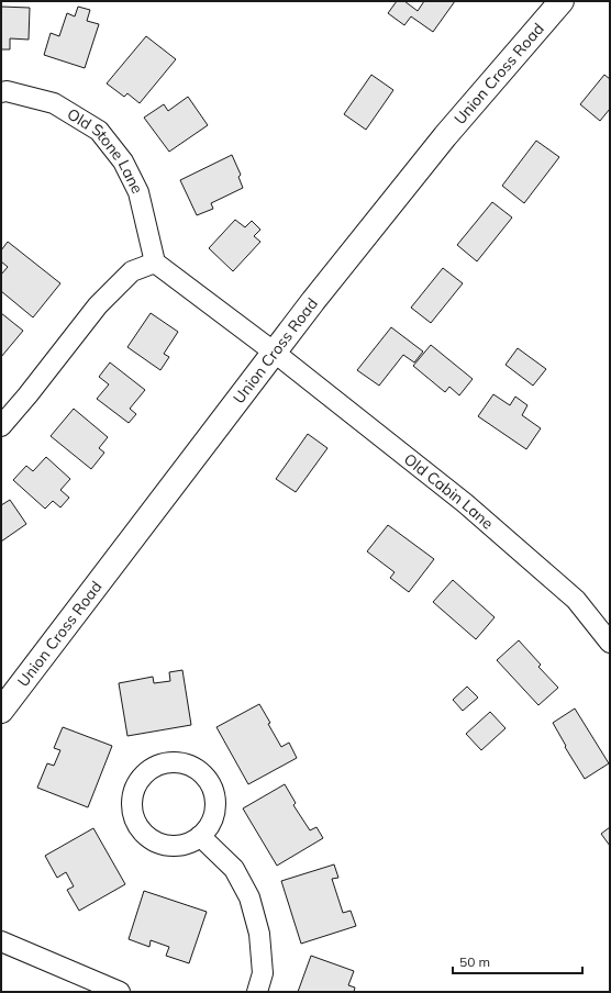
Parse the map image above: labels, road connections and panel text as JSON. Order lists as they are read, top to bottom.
{
  "streets": {
    "main road": ["Union Cross Road"],
    "street": ["Old Stone Lane", "Old Cabin Lane"]
  },
  "crossings": [
    ["Union Cross Road", "Old Cabin Lane"]
  ],
  "scale_bar": "50 m"
}
